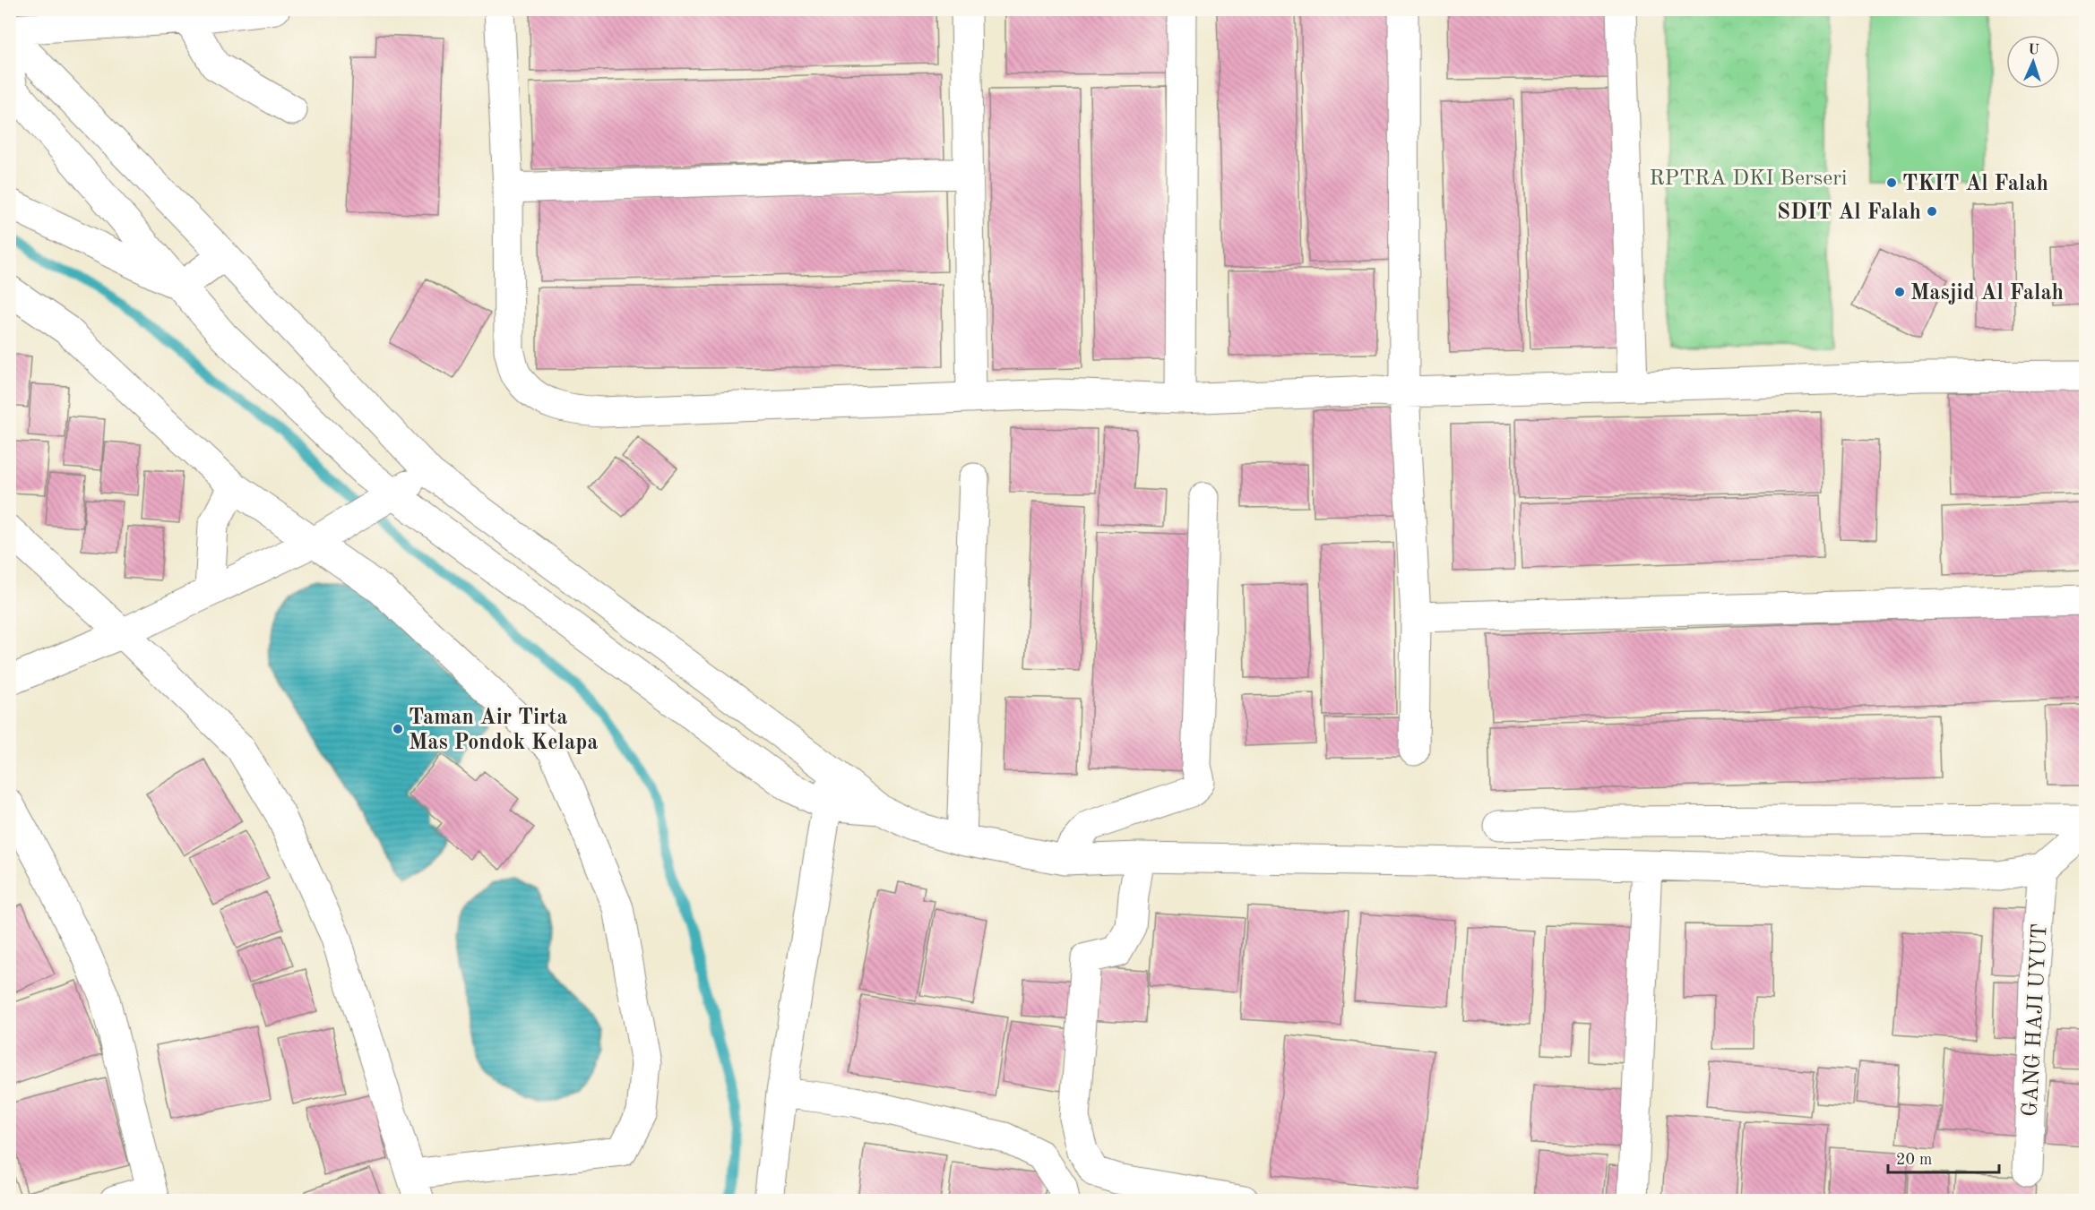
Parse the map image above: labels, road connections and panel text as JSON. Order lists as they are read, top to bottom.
{
  "streets": {
    "street": ["GANG HAJI UYUT"]
  },
  "parks": ["RPTRA DKI Berseri"],
  "places": [
    "TKIT Al Falah",
    "SDIT Al Falah",
    "Masjid Al Falah",
    "Taman Air Tirta Mas Pondok Kelapa"
  ],
  "scale_bar": "20 m",
  "north": "top"
}
